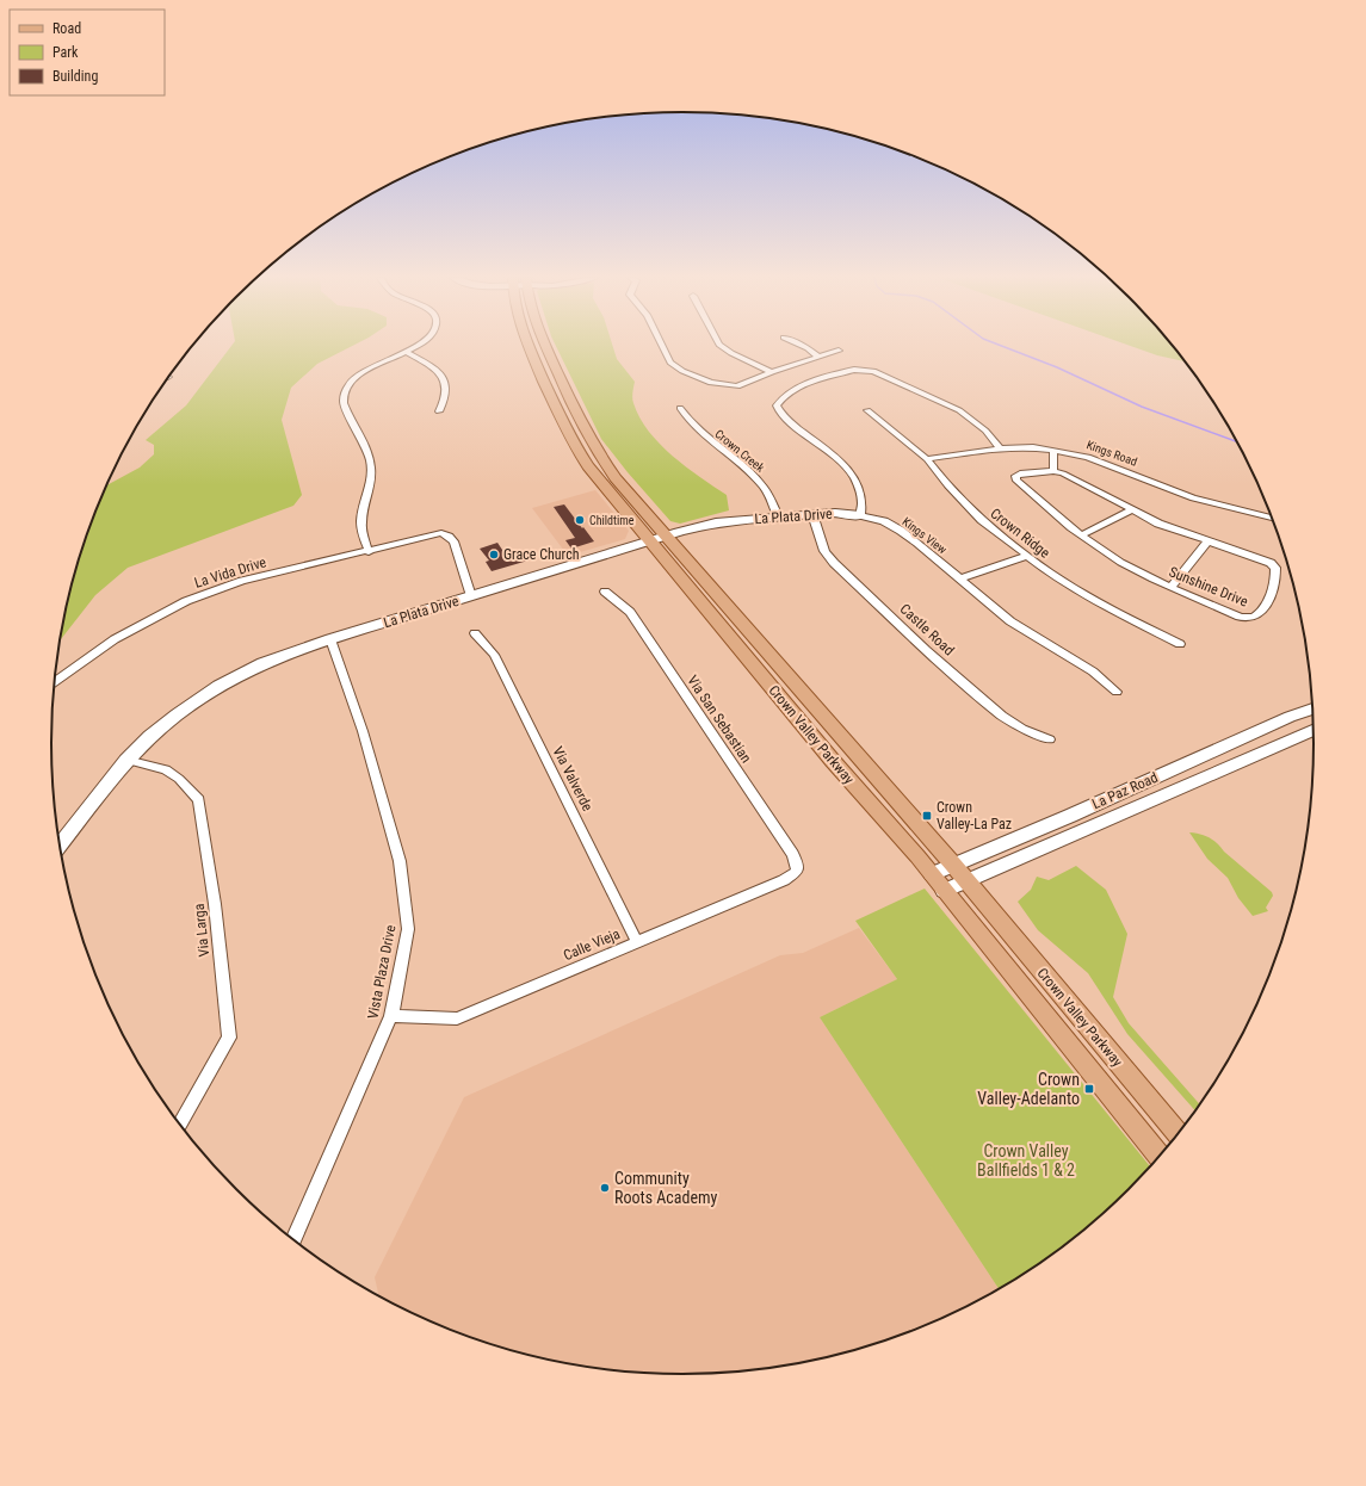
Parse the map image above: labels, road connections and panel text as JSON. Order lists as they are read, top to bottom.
{
  "streets": {
    "main road": ["Crown Valley Parkway"],
    "street": [
      "Crown Creek",
      "Kings Road",
      "La Plata Drive",
      "Crown Ridge",
      "Kings View",
      "La Vida Drive",
      "Sunshine Drive",
      "Castle Road",
      "Via San Sebastian",
      "Via Valverde",
      "La Paz Road",
      "Via Larga",
      "Calle Vieja",
      "Vista Plaza Drive"
    ]
  },
  "crossings": [
    ["Crown Creek", "La Plata Drive"],
    ["Kings Road", "Crown Ridge"],
    ["La Plata Drive", "Kings View"],
    ["La Plata Drive", "La Vida Drive"],
    ["La Plata Drive", "Castle Road"],
    ["La Plata Drive", "Crown Valley Parkway"],
    ["La Plata Drive", "Via Larga"],
    ["La Plata Drive", "Vista Plaza Drive"],
    ["Via San Sebastian", "Calle Vieja"],
    ["Crown Valley Parkway", "La Paz Road"],
    ["Via Valverde", "Calle Vieja"],
    ["Calle Vieja", "Vista Plaza Drive"]
  ],
  "parks": ["Crown Valley Ballfields 1 & 2"],
  "places": {
    "other": ["Childtime", "Grace Church", "Community Roots Academy"],
    "transit": ["Crown Valley-La Paz", "Crown Valley-Adelanto"]
  },
  "legend": ["Road", "Park", "Building"]
}
